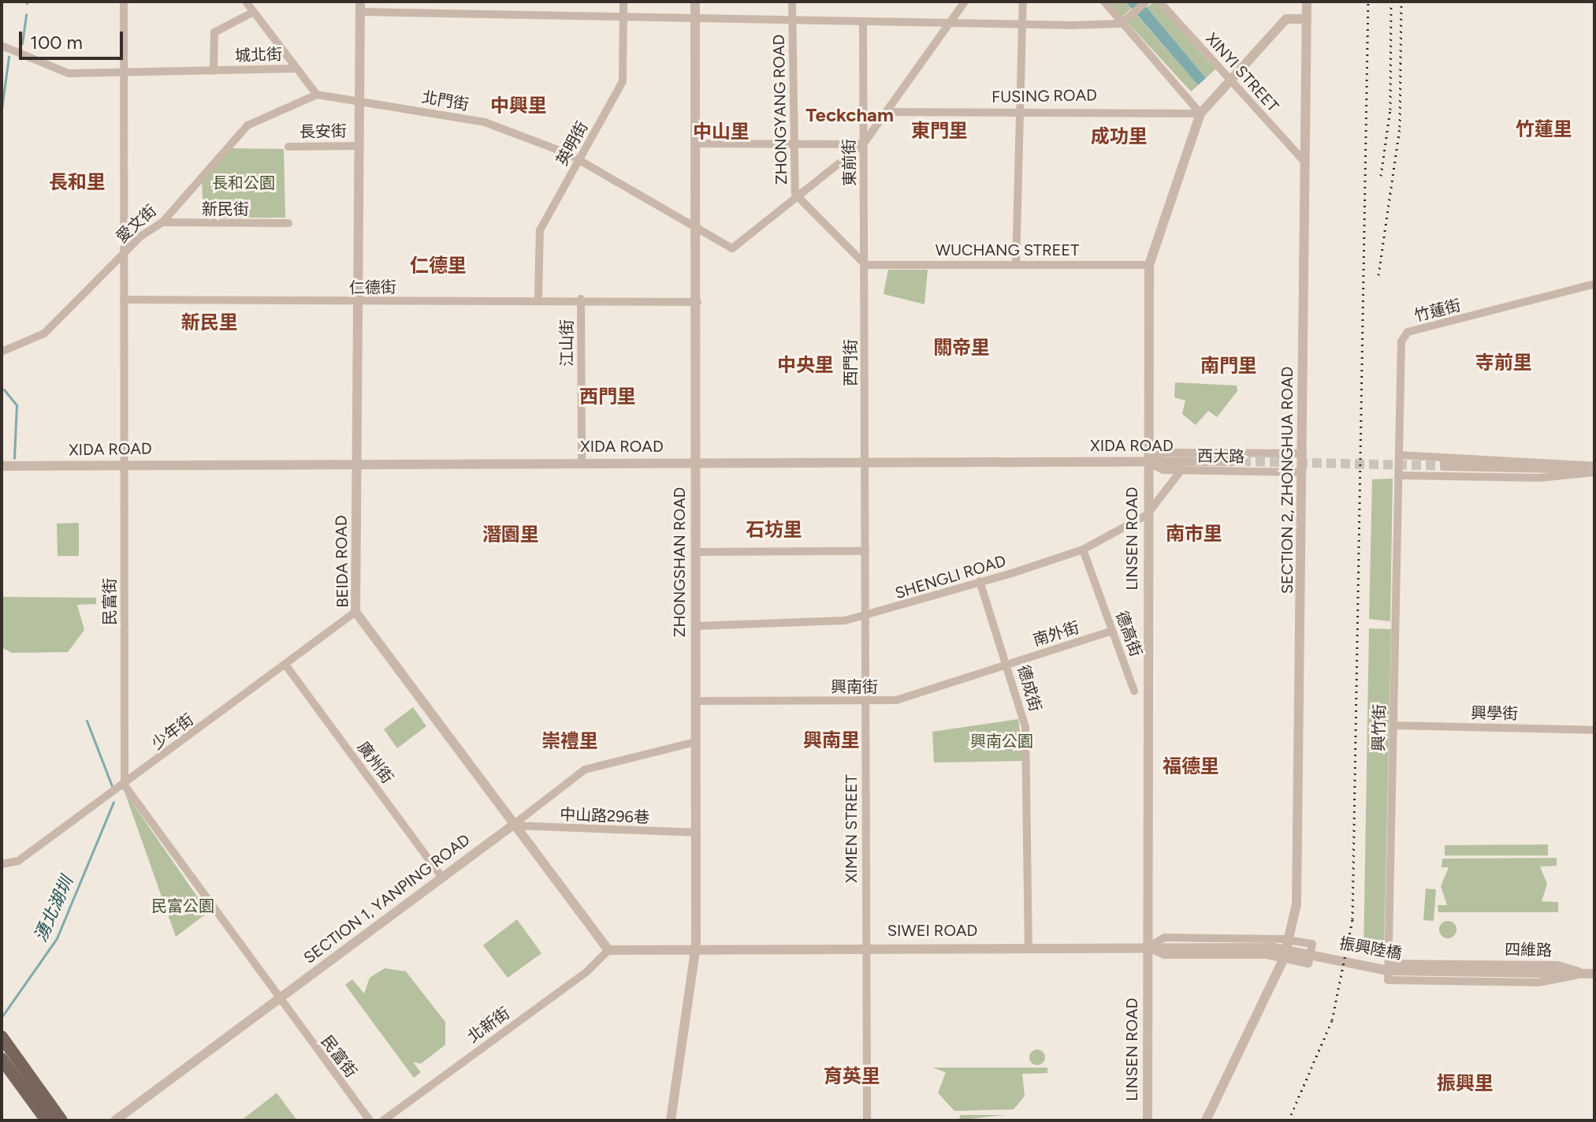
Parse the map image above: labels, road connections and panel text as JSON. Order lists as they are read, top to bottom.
{
  "streets": {
    "street": [
      "城北街",
      "XINYI STREET",
      "FUSING ROAD",
      "北門街",
      "ZHONGYANG ROAD",
      "長安街",
      "英明街",
      "東前街",
      "新民街",
      "愛文街",
      "WUCHANG STREET",
      "仁德街",
      "竹蓮街",
      "江山街",
      "西門街",
      "XIDA ROAD",
      "西大路",
      "SECTION 2, ZHONGHUA ROAD",
      "LINSEN ROAD",
      "BEIDA ROAD",
      "ZHONGSHAN ROAD",
      "SHENGLI ROAD",
      "民富街",
      "南外街",
      "德高街",
      "興南街",
      "德成街",
      "興學街",
      "興竹街",
      "少年街",
      "廣州街",
      "中山路296巷",
      "XIMEN STREET",
      "SECTION 1, YANPING ROAD",
      "SIWEI ROAD",
      "振興陸橋",
      "四維路",
      "北新街"
    ]
  },
  "crossings": [
    ["城北街", "民富街"],
    ["XINYI STREET", "SECTION 2, ZHONGHUA ROAD"],
    ["XINYI STREET", "LINSEN ROAD"],
    ["FUSING ROAD", "LINSEN ROAD"],
    ["北門街", "ZHONGYANG ROAD"],
    ["北門街", "英明街"],
    ["北門街", "愛文街"],
    ["北門街", "BEIDA ROAD"],
    ["北門街", "ZHONGSHAN ROAD"],
    ["ZHONGYANG ROAD", "東前街"],
    ["ZHONGYANG ROAD", "WUCHANG STREET"],
    ["ZHONGYANG ROAD", "西門街"],
    ["長安街", "BEIDA ROAD"],
    ["英明街", "仁德街"],
    ["東前街", "WUCHANG STREET"],
    ["東前街", "西門街"],
    ["新民街", "愛文街"],
    ["愛文街", "民富街"],
    ["WUCHANG STREET", "西門街"],
    ["WUCHANG STREET", "LINSEN ROAD"],
    ["仁德街", "江山街"],
    ["仁德街", "BEIDA ROAD"],
    ["仁德街", "ZHONGSHAN ROAD"],
    ["仁德街", "民富街"],
    ["竹蓮街", "興竹街"],
    ["江山街", "XIDA ROAD"],
    ["西門街", "XIDA ROAD"],
    ["西門街", "XIMEN STREET"],
    ["XIDA ROAD", "西大路"],
    ["XIDA ROAD", "LINSEN ROAD"],
    ["XIDA ROAD", "BEIDA ROAD"],
    ["XIDA ROAD", "ZHONGSHAN ROAD"],
    ["XIDA ROAD", "民富街"],
    ["XIDA ROAD", "XIMEN STREET"],
    ["西大路", "SECTION 2, ZHONGHUA ROAD"],
    ["西大路", "LINSEN ROAD"],
    ["西大路", "SHENGLI ROAD"],
    ["SECTION 2, ZHONGHUA ROAD", "LINSEN ROAD"],
    ["LINSEN ROAD", "SHENGLI ROAD"],
    ["LINSEN ROAD", "SIWEI ROAD"],
    ["BEIDA ROAD", "少年街"],
    ["BEIDA ROAD", "中山路296巷"],
    ["BEIDA ROAD", "SECTION 1, YANPING ROAD"],
    ["BEIDA ROAD", "北新街"],
    ["ZHONGSHAN ROAD", "SHENGLI ROAD"],
    ["ZHONGSHAN ROAD", "興南街"],
    ["ZHONGSHAN ROAD", "中山路296巷"],
    ["ZHONGSHAN ROAD", "SECTION 1, YANPING ROAD"],
    ["ZHONGSHAN ROAD", "SIWEI ROAD"],
    ["SHENGLI ROAD", "德高街"],
    ["SHENGLI ROAD", "德成街"],
    ["SHENGLI ROAD", "XIMEN STREET"],
    ["民富街", "少年街"],
    ["民富街", "SECTION 1, YANPING ROAD"],
    ["南外街", "德高街"],
    ["南外街", "興南街"],
    ["南外街", "德成街"],
    ["興南街", "德成街"],
    ["興南街", "XIMEN STREET"],
    ["德成街", "SIWEI ROAD"],
    ["興學街", "興竹街"],
    ["興竹街", "四維路"],
    ["少年街", "廣州街"],
    ["廣州街", "SECTION 1, YANPING ROAD"],
    ["中山路296巷", "SECTION 1, YANPING ROAD"],
    ["XIMEN STREET", "SIWEI ROAD"],
    ["SIWEI ROAD", "振興陸橋"],
    ["振興陸橋", "四維路"]
  ],
  "districts": [
    "中興里",
    "Teckcham",
    "竹蓮里",
    "東門里",
    "中山里",
    "成功里",
    "長和里",
    "仁德里",
    "新民里",
    "關帝里",
    "寺前里",
    "中央里",
    "南門里",
    "西門里",
    "石坊里",
    "南市里",
    "潛園里",
    "興南里",
    "崇禮里",
    "福德里",
    "育英里",
    "振興里"
  ],
  "water": ["湧北湖圳"],
  "parks": ["長和公園", "興南公園", "民富公園"],
  "scale_bar": "100 m"
}
